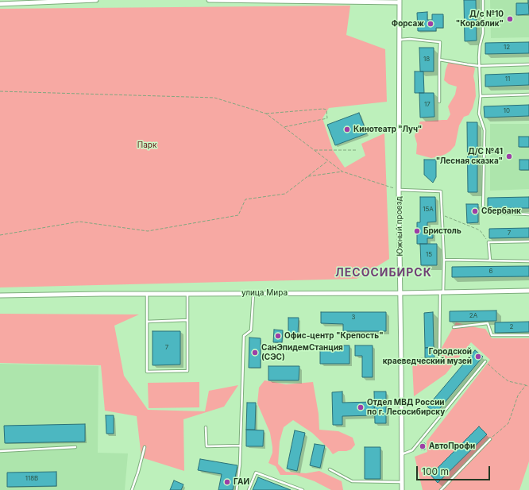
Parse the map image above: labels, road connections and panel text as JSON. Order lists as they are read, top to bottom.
{
  "streets": {
    "street": ["Южный проезд", "улица Мира"]
  },
  "crossings": [
    ["Южный проезд", "улица Мира"]
  ],
  "districts": ["ЛЕСОСИБИРСК"],
  "parks": ["Парк"],
  "places": [
    "Д/с №10 \"Кораблик\"",
    "Форсаж",
    "Кинотеатр \"Луч\"",
    "Д/С №41 \"Лесная сказка\"",
    "Сбербанк",
    "Бристоль",
    "Офис-центр \"Крепость\"",
    "СанЭпидемСтанция (СЭС)",
    "Городской краеведческий музей",
    "Отдел МВД России по г. Лесосибирску",
    "АвтоПрофи",
    "ГАИ"
  ],
  "house_numbers": [
    "12",
    "18",
    "11",
    "17",
    "10",
    "15А",
    "7",
    "15",
    "6",
    "2А",
    "3",
    "2",
    "7",
    "118В"
  ],
  "scale_bar": "100 m"
}
